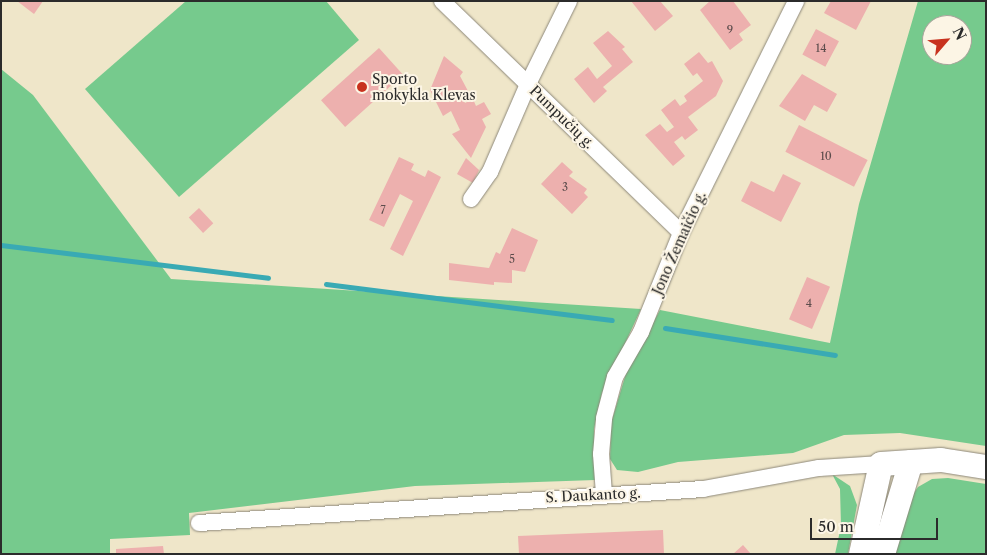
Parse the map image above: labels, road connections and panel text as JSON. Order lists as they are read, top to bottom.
{
  "streets": {
    "main road": ["S. Daukanto g."],
    "street": ["Pumpučių g.", "Jono Žemaičio g."]
  },
  "crossings": [
    ["Pumpučių g.", "Jono Žemaičio g."],
    ["Jono Žemaičio g.", "S. Daukanto g."]
  ],
  "places": ["Sporto mokykla Klevas"],
  "house_numbers": [
    "9",
    "14",
    "10",
    "3",
    "7",
    "5",
    "4"
  ],
  "scale_bar": "50 m",
  "north": "top right"
}
